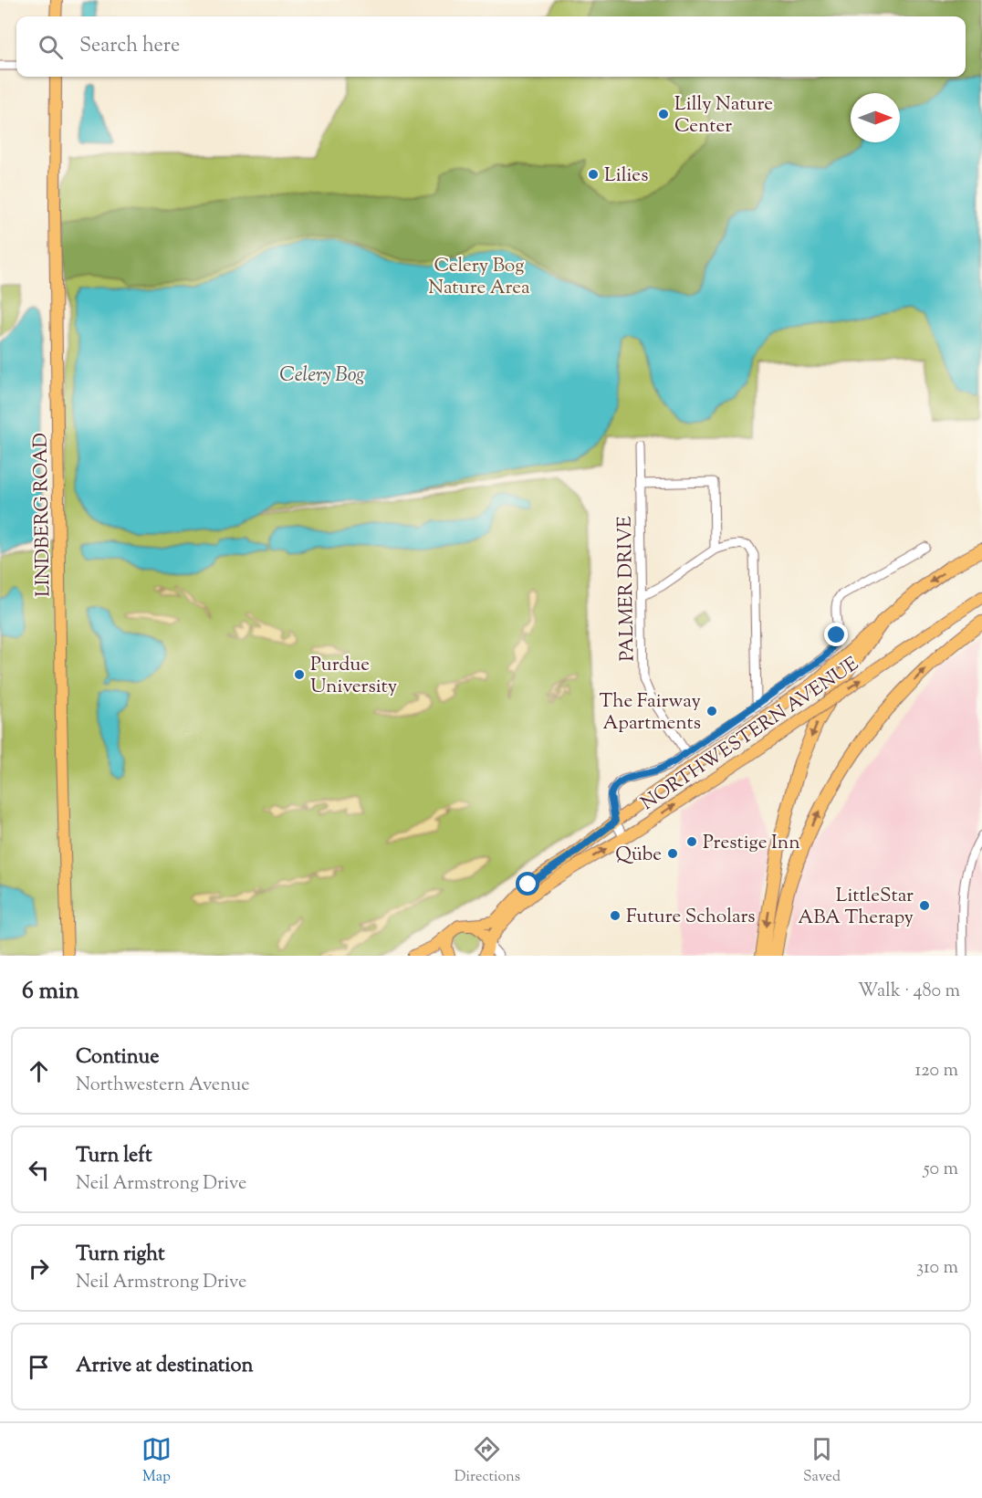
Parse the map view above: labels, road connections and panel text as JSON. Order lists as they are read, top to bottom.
{
  "streets": {
    "main road": ["LINDBERG ROAD", "NORTHWESTERN AVENUE"],
    "street": ["PALMER DRIVE"]
  },
  "water": ["Celery Bog"],
  "parks": ["Celery Bog Nature Area"],
  "places": [
    "Lilly Nature Center",
    "Lilies",
    "Purdue University",
    "The Fairway Apartments",
    "Prestige Inn",
    "Qübe",
    "LittleStar ABA Therapy",
    "Future Scholars"
  ],
  "north": "right",
  "page": {
    "search": "Search here",
    "heading": ["6 min", "Walk · 480 m"],
    "list": [
      ["Continue", "Northwestern Avenue", "120 m"],
      ["Turn left", "Neil Armstrong Drive", "50 m"],
      ["Turn right", "Neil Armstrong Drive", "310 m"],
      "Arrive at destination"
    ],
    "nav": ["Map", "Directions", "Saved"]
  }
}
